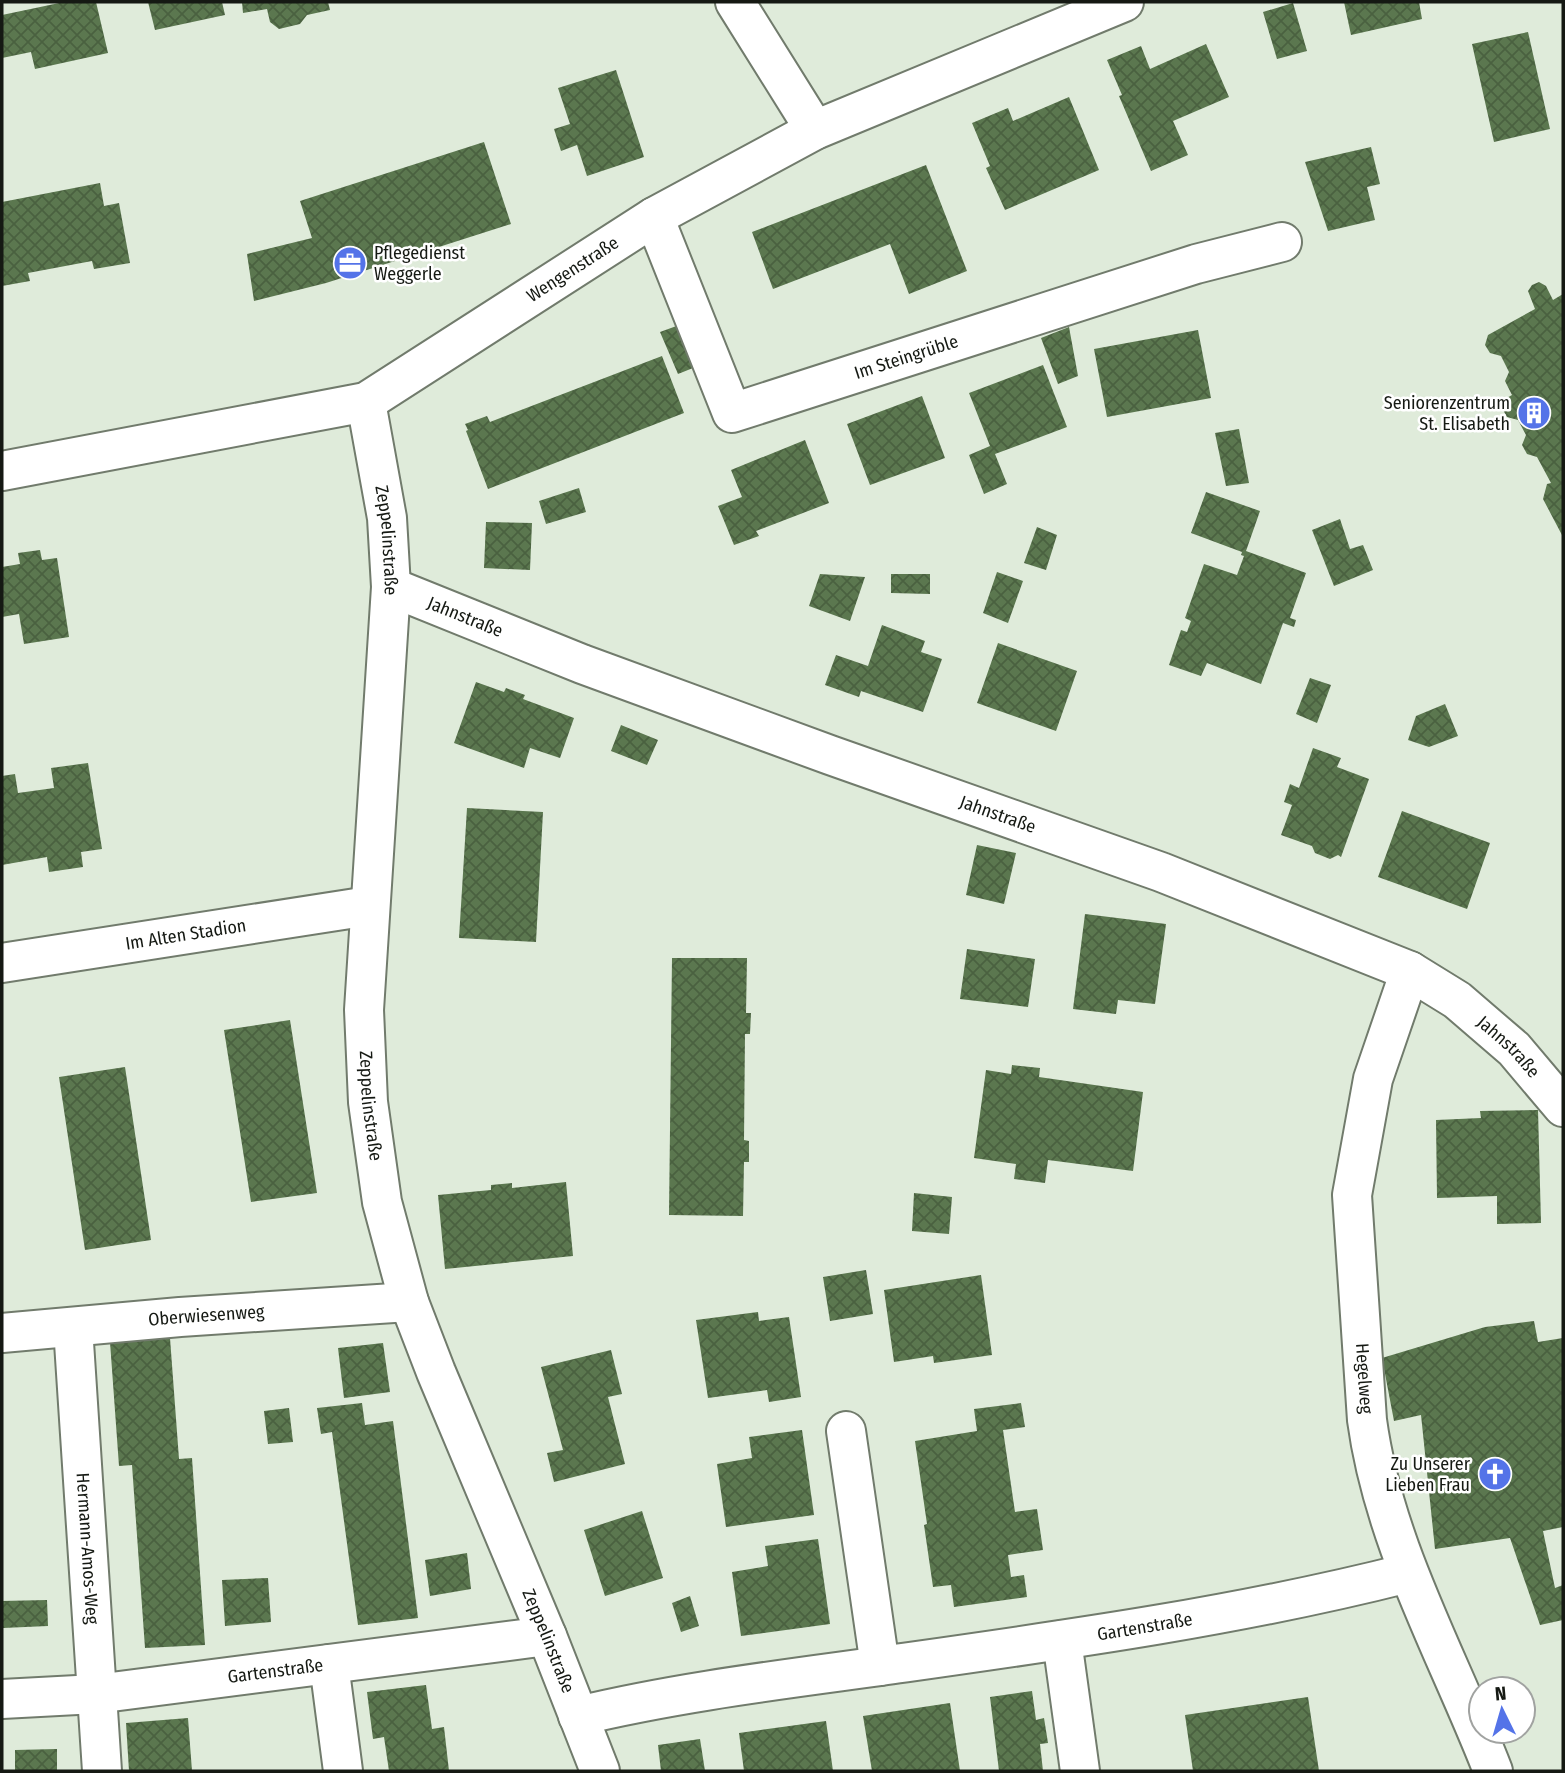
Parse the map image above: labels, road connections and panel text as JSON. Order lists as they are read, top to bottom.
{
  "streets": {
    "street": [
      "Wengenstraße",
      "Im Steingrüble",
      "Zeppelinstraße",
      "Jahnstraße",
      "Im Alten Stadion",
      "Oberwiesenweg",
      "Hegelweg",
      "Hermann-Amos-Weg",
      "Gartenstraße"
    ]
  },
  "crossings": [
    ["Wengenstraße", "Im Steingrüble"],
    ["Wengenstraße", "Zeppelinstraße"],
    ["Zeppelinstraße", "Jahnstraße"],
    ["Zeppelinstraße", "Im Alten Stadion"],
    ["Zeppelinstraße", "Oberwiesenweg"],
    ["Zeppelinstraße", "Gartenstraße"],
    ["Jahnstraße", "Hegelweg"],
    ["Oberwiesenweg", "Hermann-Amos-Weg"],
    ["Hegelweg", "Gartenstraße"],
    ["Hermann-Amos-Weg", "Gartenstraße"]
  ],
  "places": {
    "office": ["Pflegedienst Weggerle"],
    "building": ["Seniorenzentrum St. Elisabeth"],
    "church": ["Zu Unserer Lieben Frau"]
  },
  "north": "top"
}
